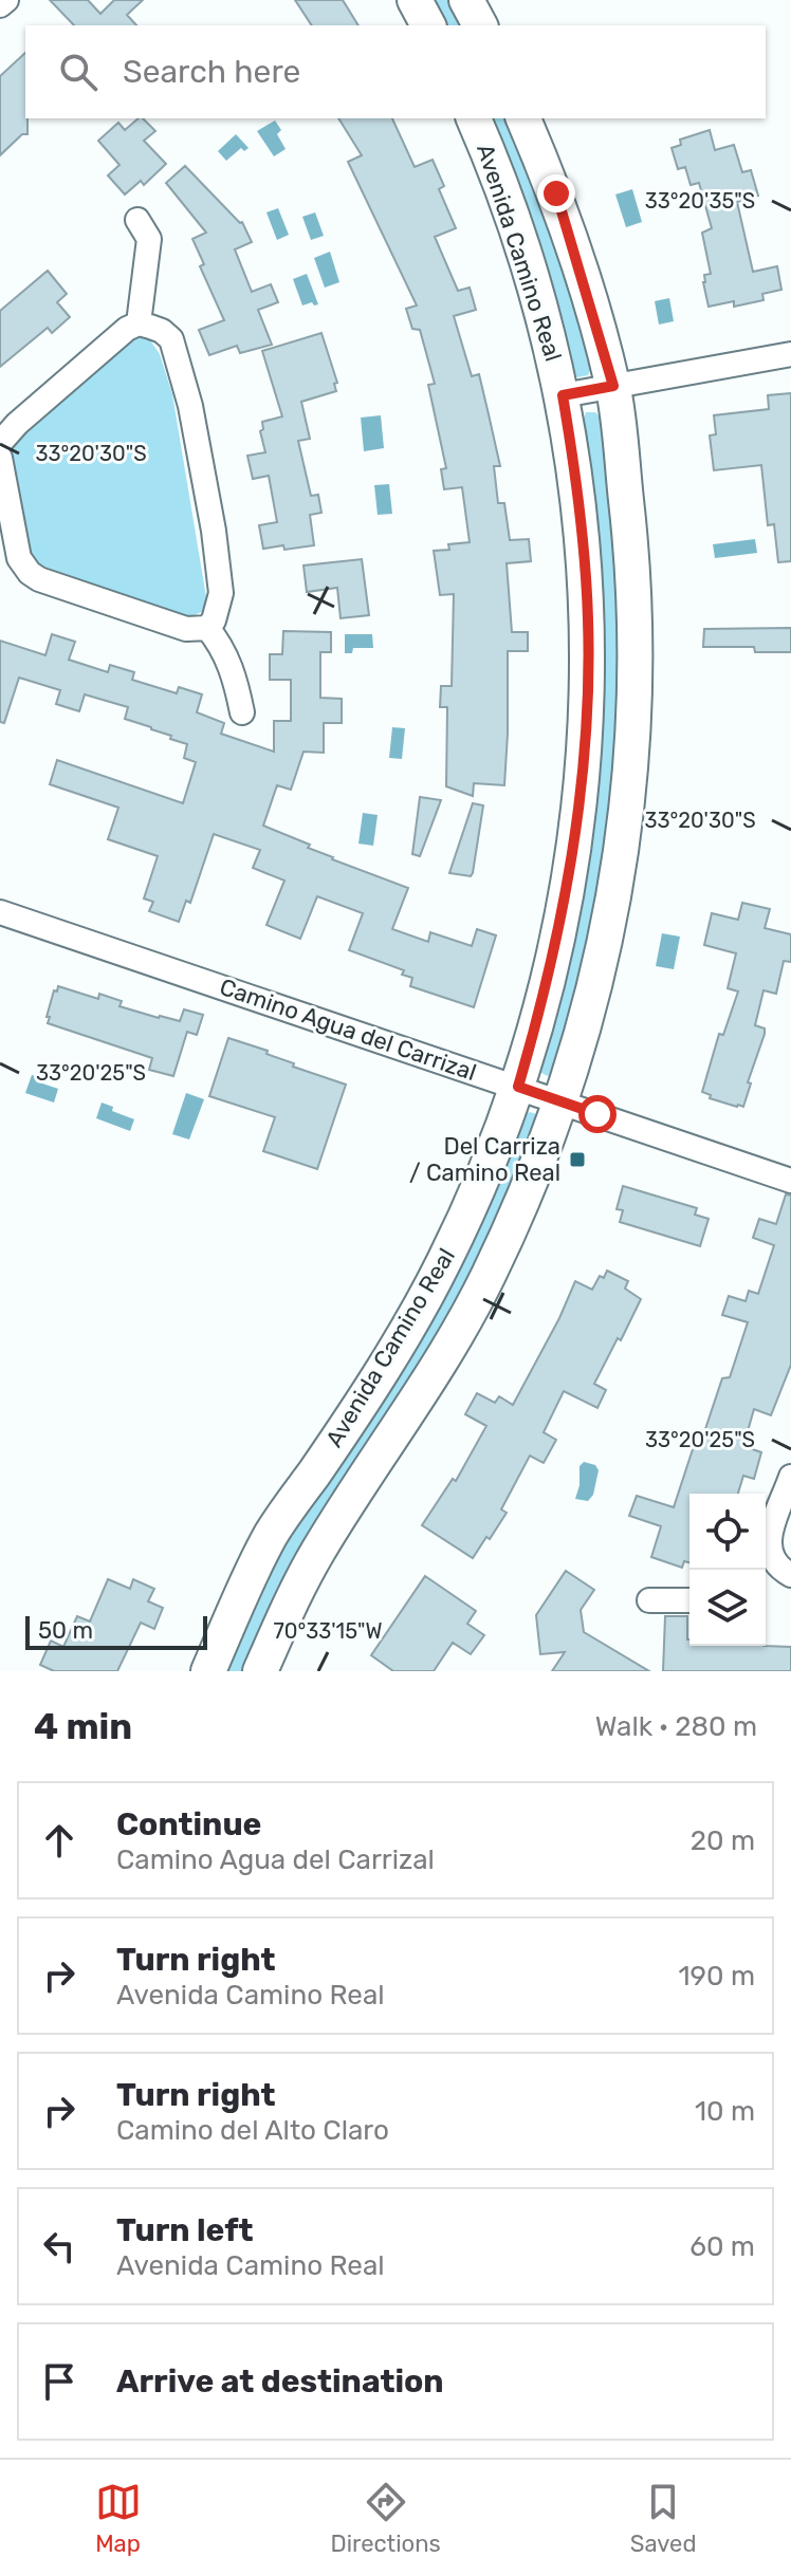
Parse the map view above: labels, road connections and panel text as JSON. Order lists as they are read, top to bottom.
{
  "streets": {
    "main road": ["Avenida Camino Real"],
    "street": ["Camino Agua del Carrizal"]
  },
  "crossings": [
    ["Avenida Camino Real", "Camino Agua del Carrizal"]
  ],
  "places": {
    "transit": ["Del Carriza / Camino Real"]
  },
  "scale_bar": "50 m",
  "page": {
    "search": "Search here",
    "scale": "50 m",
    "heading": ["4 min", "Walk · 280 m"],
    "list": [
      ["Continue", "Camino Agua del Carrizal", "20 m"],
      ["Turn right", "Avenida Camino Real", "190 m"],
      ["Turn right", "Camino del Alto Claro", "10 m"],
      ["Turn left", "Avenida Camino Real", "60 m"],
      "Arrive at destination"
    ],
    "nav": ["Map", "Directions", "Saved"]
  },
  "coordinates": [
    "33°20'35\"S",
    "33°20'30\"S",
    "33°20'25\"S",
    "70°33'15\"W"
  ]
}
